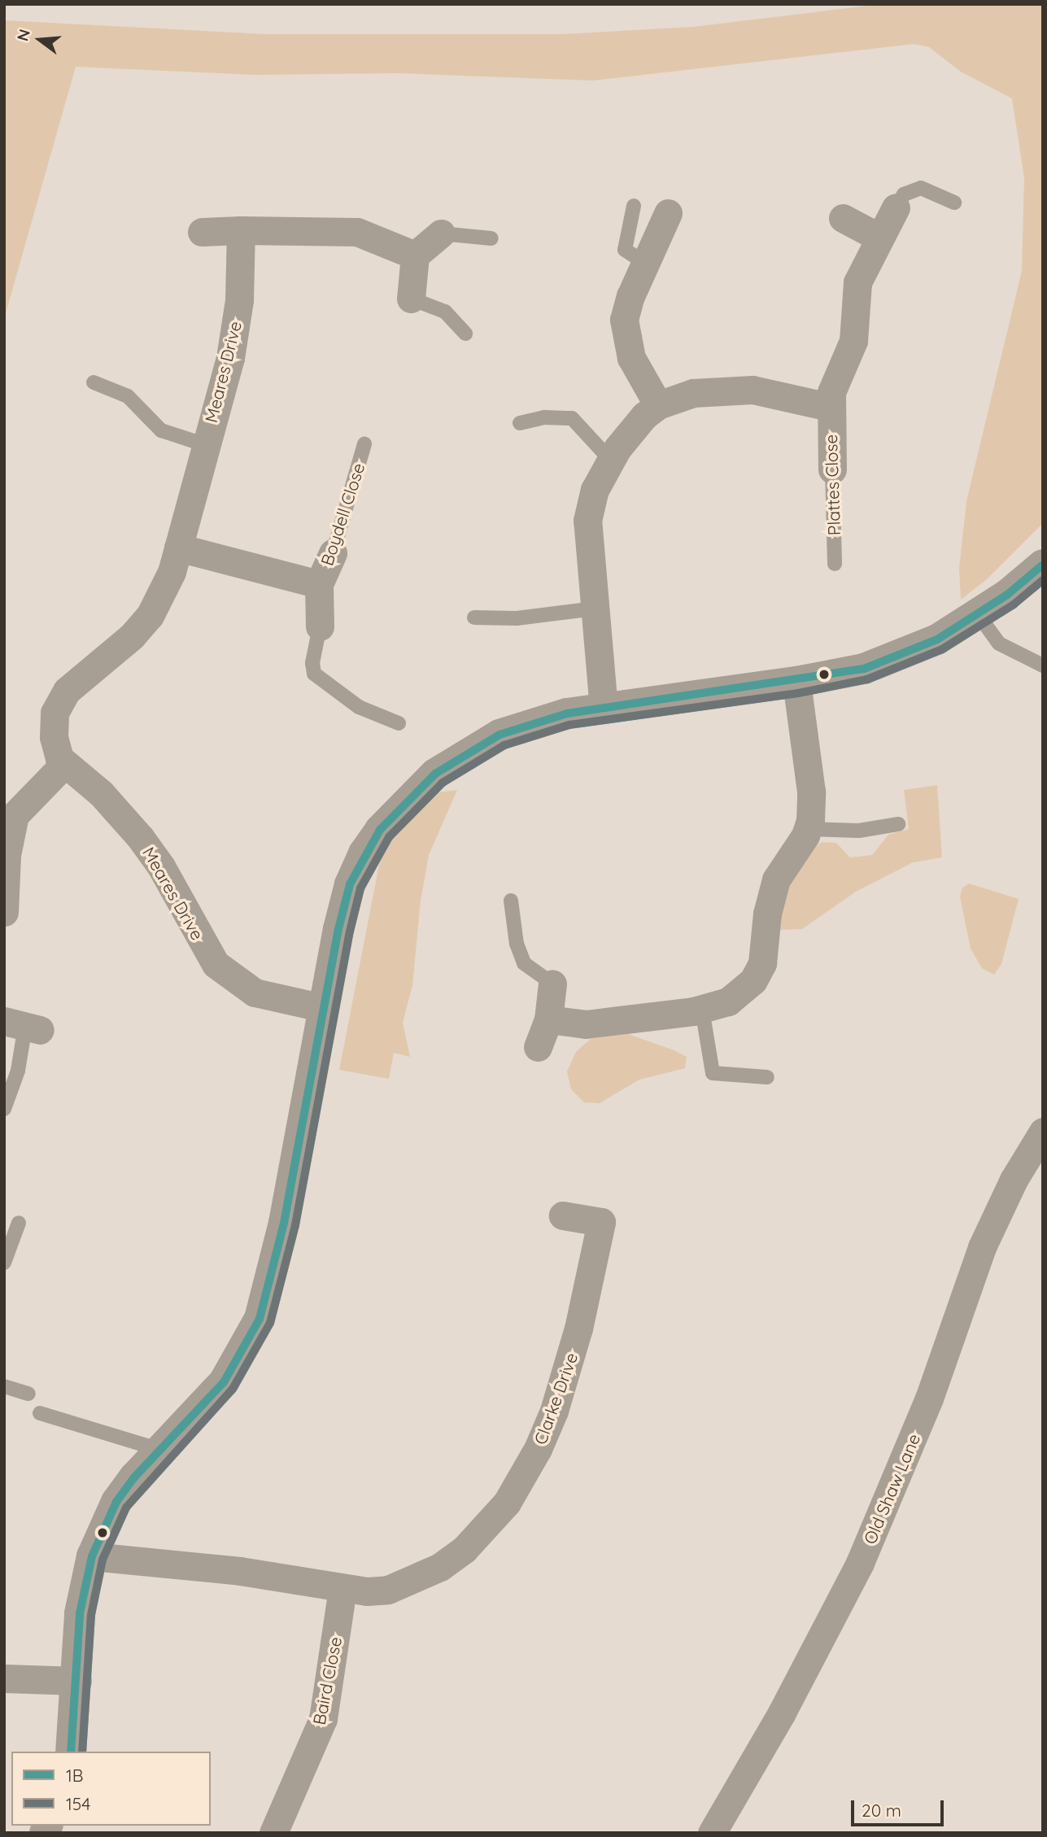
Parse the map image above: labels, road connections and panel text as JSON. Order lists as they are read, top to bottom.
{
  "streets": {
    "street": [
      "Meares Drive",
      "Plattes Close",
      "Boydell Close",
      "Clarke Drive",
      "Old Shaw Lane",
      "Baird Close"
    ]
  },
  "crossings": [
    ["Meares Drive", "Boydell Close"],
    ["Clarke Drive", "Baird Close"]
  ],
  "lines": ["transit line 1B", "transit line 154"],
  "legend": ["1B", "154"],
  "scale_bar": "20 m",
  "north": "left"
}
